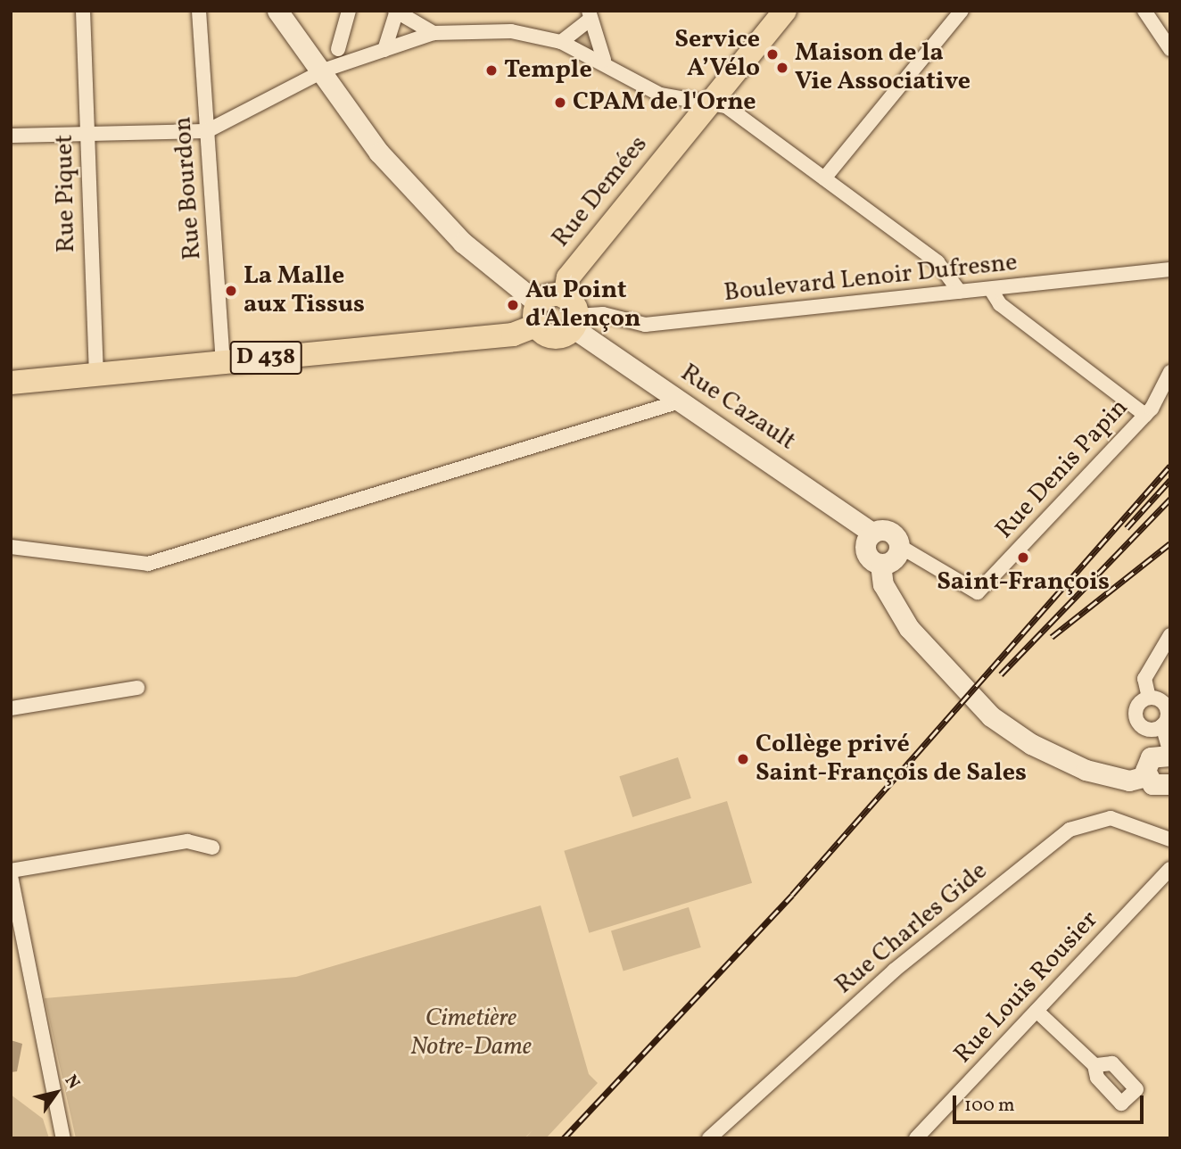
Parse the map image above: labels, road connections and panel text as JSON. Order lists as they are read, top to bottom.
{
  "streets": {
    "main road": ["Rue Demées", "D 438"],
    "street": [
      "Rue Bourdon",
      "Rue Piquet",
      "Boulevard Lenoir Dufresne",
      "Rue Cazault",
      "Rue Denis Papin",
      "Rue Charles Gide",
      "Rue Louis Rousier"
    ]
  },
  "crossings": [
    ["Rue Bourdon", "D 438"],
    ["Rue Demées", "Boulevard Lenoir Dufresne"],
    ["Rue Demées", "Rue Cazault"],
    ["Rue Piquet", "D 438"],
    ["Boulevard Lenoir Dufresne", "Rue Cazault"],
    ["Rue Cazault", "Rue Denis Papin"]
  ],
  "parks": ["Cimetière Notre-Dame"],
  "places": [
    "Service A’Vélo",
    "Maison de la Vie Associative",
    "Temple",
    "CPAM de l'Orne",
    "La Malle aux Tissus",
    "Au Point d'Alençon",
    "Saint-François",
    "Collège privé Saint-François de Sales"
  ],
  "scale_bar": "100 m",
  "north": "top right"
}
